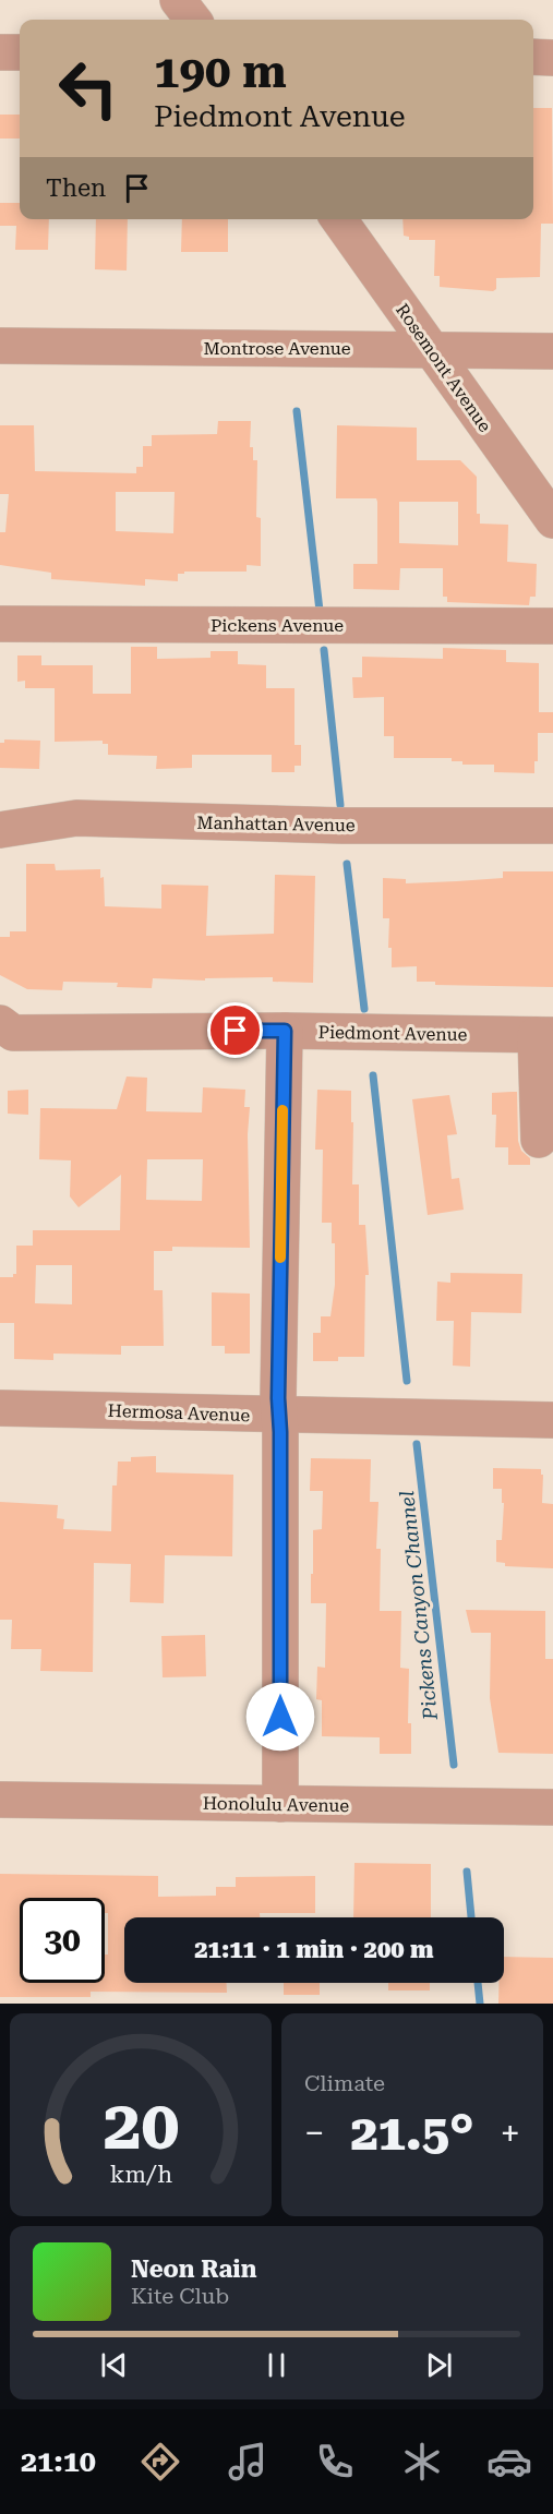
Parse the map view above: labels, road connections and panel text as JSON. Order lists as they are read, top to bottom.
{
  "streets": {
    "street": [
      "Montrose Avenue",
      "Rosemont Avenue",
      "Pickens Avenue",
      "Manhattan Avenue",
      "Piedmont Avenue",
      "Hermosa Avenue",
      "Honolulu Avenue"
    ]
  },
  "crossings": [
    ["Montrose Avenue", "Rosemont Avenue"]
  ],
  "water": ["Pickens Canyon Channel"],
  "page": {
    "turn": ["190 m", "Piedmont Avenue"],
    "then": "Then",
    "limit": "30",
    "trip": "21:11 · 1 min · 200 m",
    "tile": "Climate",
    "heat": ["−", "21.5°", "+"],
    "song": ["Neon Rain", "Kite Club"],
    "tabs": "21:10",
    "gauge": ["20", "km/h"]
  }
}
